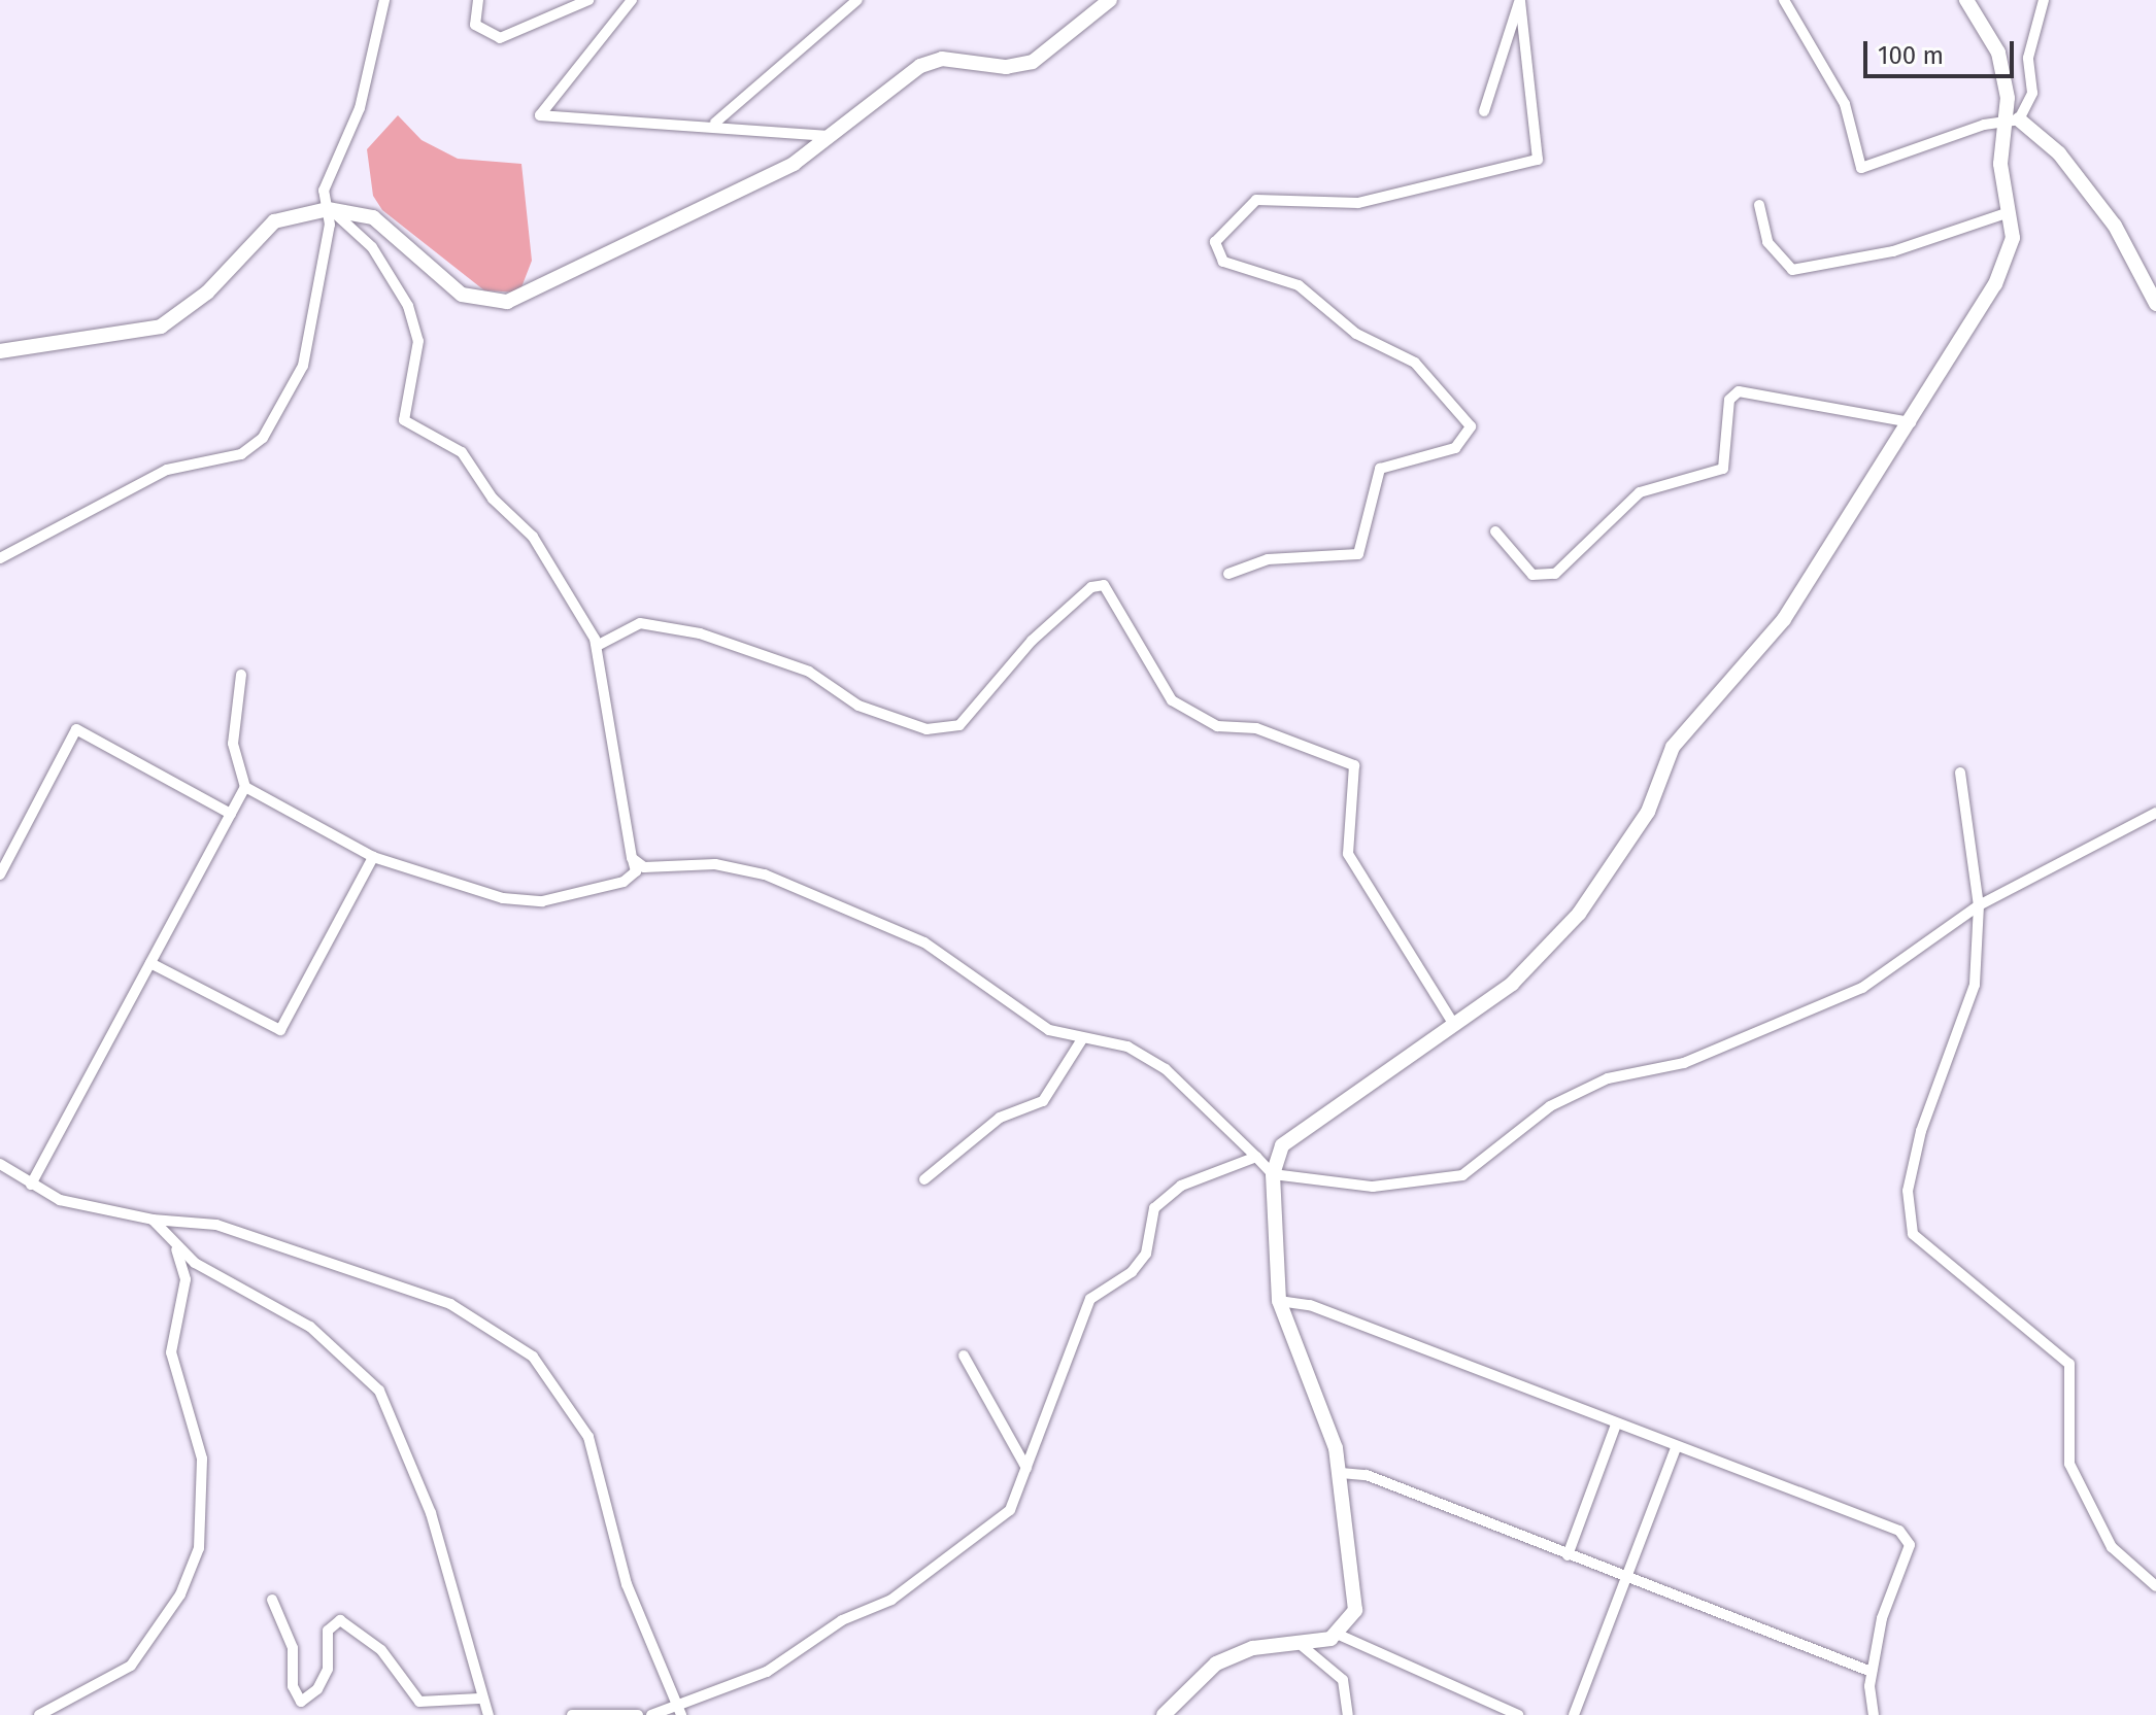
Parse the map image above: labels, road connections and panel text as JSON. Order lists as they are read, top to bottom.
{
  "scale_bar": "100 m"
}
